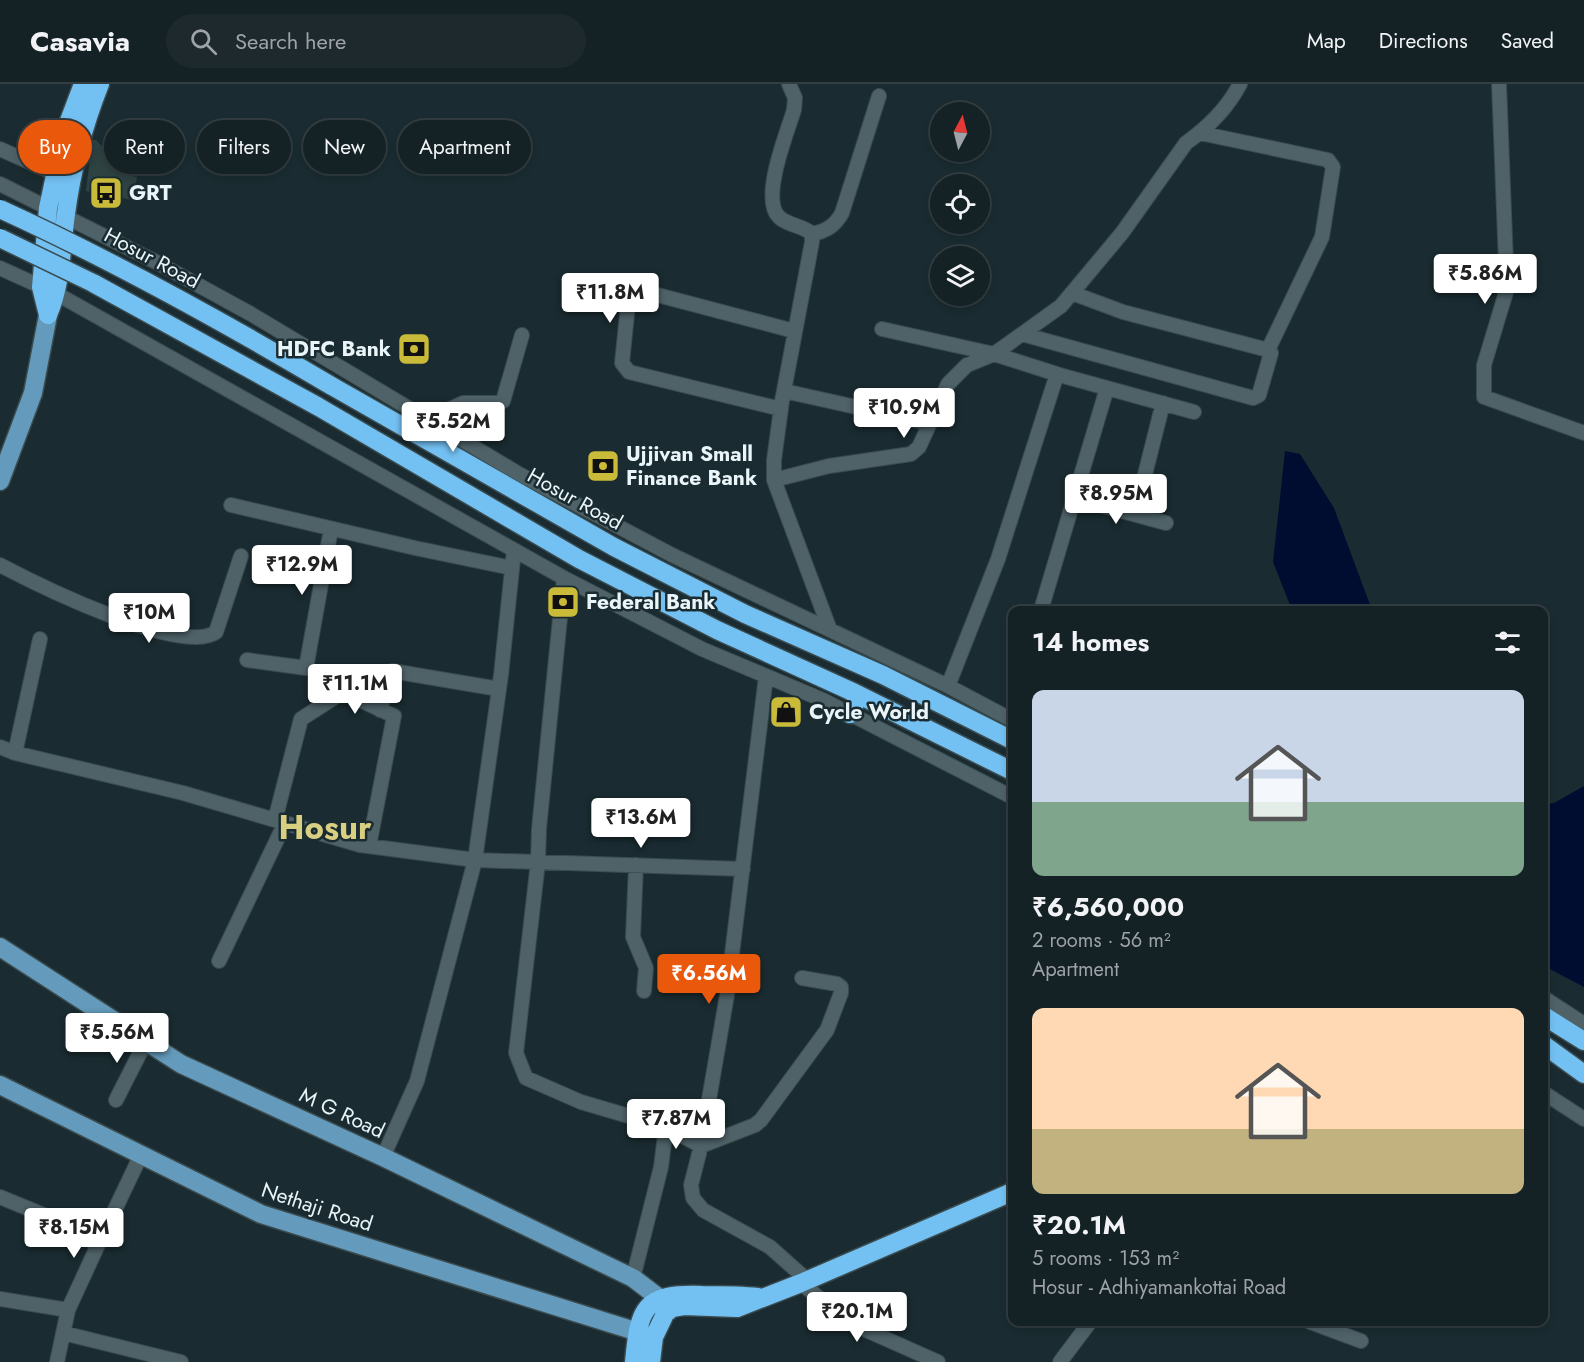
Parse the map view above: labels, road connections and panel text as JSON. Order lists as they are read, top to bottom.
{
  "streets": {
    "highway": ["Hosur Road"],
    "main road": ["M G Road", "Nethaji Road"]
  },
  "districts": ["Hosur"],
  "places": {
    "bus stop": ["GRT"],
    "bank": ["HDFC Bank", "Ujjivan Small Finance Bank", "Federal Bank"],
    "shop": ["Cycle World"]
  },
  "north": "top",
  "page": {
    "header": "Casavia",
    "search": "Search here",
    "nav": ["Map", "Directions", "Saved"],
    "chip": [
      "Buy",
      "Rent",
      "Filters",
      "New",
      "Apartment"
    ],
    "price": [
      "₹5.86M",
      "₹11.8M",
      "₹10.9M",
      "₹5.52M",
      "₹8.95M",
      "₹12.9M",
      "₹10M",
      "₹11.1M",
      "₹13.6M",
      "₹6.56M",
      "₹5.56M",
      "₹7.87M",
      "₹8.15M",
      "₹20.1M"
    ],
    "heading": "14 homes",
    "list": [
      {
        "name": "₹6,560,000",
        "note": "2 rooms · 56 m² · Apartment"
      },
      {
        "name": "₹20.1M",
        "note": "5 rooms · 153 m² · Hosur - Adhiyamankottai Road"
      }
    ]
  }
}
